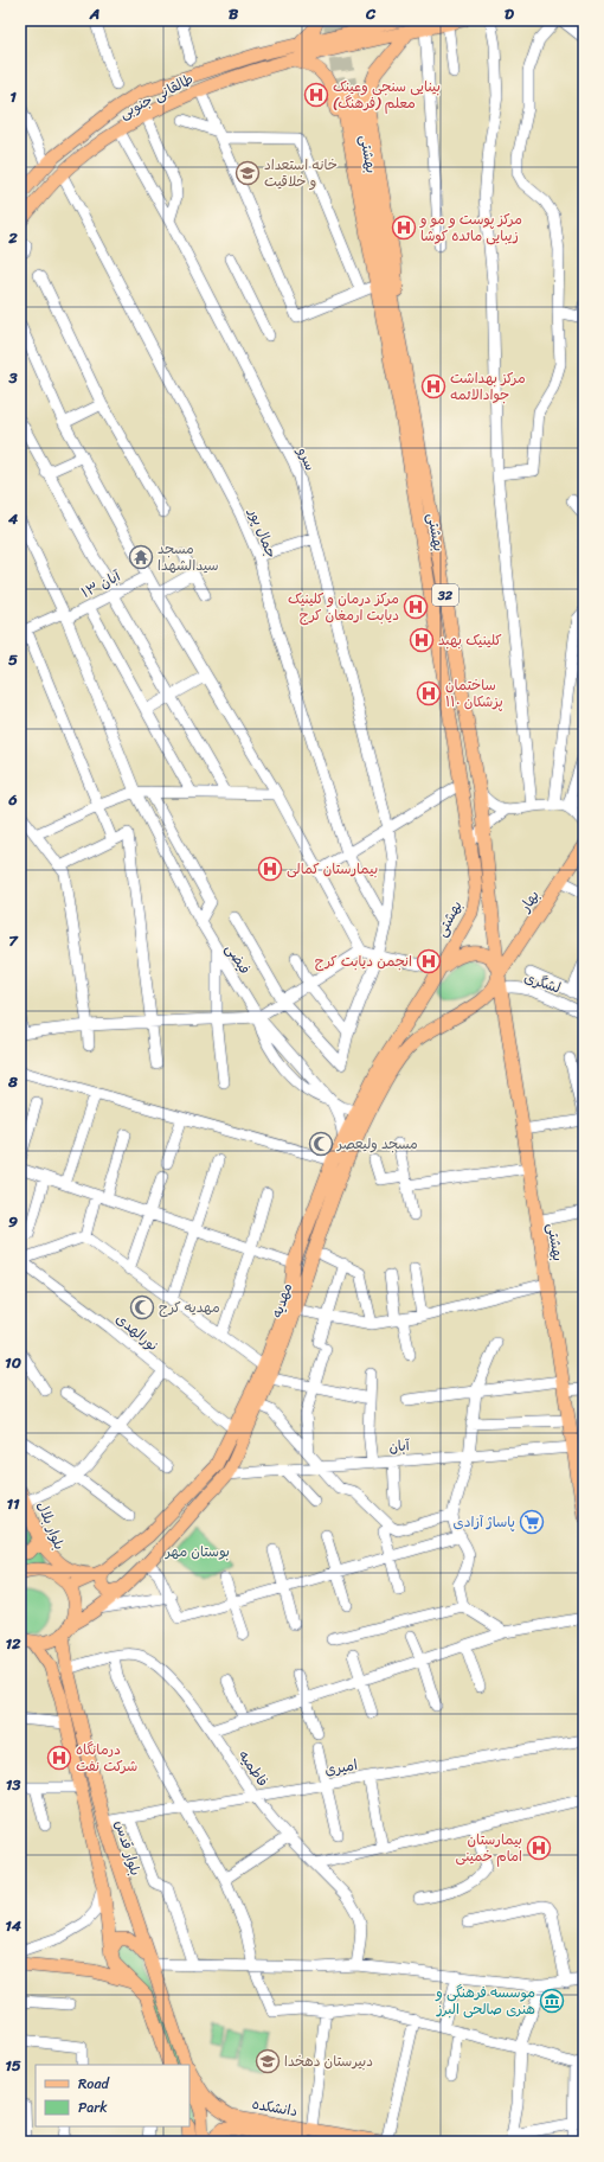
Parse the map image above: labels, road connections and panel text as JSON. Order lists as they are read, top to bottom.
{
  "streets": {
    "main road": [
      "طالقانی جنوبی",
      "بهشتى",
      "32",
      "بهار",
      "بهشتی",
      "مهدیه",
      "بلوار بلال",
      "بلوار قدس",
      "دانشکده"
    ],
    "street": [
      "سرو",
      "جمال پور",
      "۱۳ آبان",
      "فیضی",
      "لشگری",
      "نورالهدی",
      "آبان",
      "امیری",
      "فاطمیه"
    ]
  },
  "crossings": [
    ["طالقانی جنوبی", "سرو"],
    ["طالقانی جنوبی", "جمال پور"],
    ["بهشتى", "بهار"],
    ["بهشتى", "مهدیه"],
    ["سرو", "جمال پور"],
    ["۱۳ آبان", "فیضی"],
    ["لشگری", "بهشتی"],
    ["لشگری", "مهدیه"],
    ["بهشتی", "مهدیه"],
    ["بهشتی", "آبان"],
    ["مهدیه", "نورالهدی"],
    ["مهدیه", "آبان"],
    ["مهدیه", "بلوار قدس"],
    ["امیری", "فاطمیه"],
    ["امیری", "بلوار قدس"],
    ["فاطمیه", "بلوار قدس"]
  ],
  "parks": ["بوستان مهر"],
  "places": {
    "hospital": [
      "بینایی سنجی وعینک معلم (فرهنگ)",
      "مرکز پوست و مو و زیبایی مائده کوشا",
      "مرکز بهداشت جوادالائمه",
      "مرکز درمان و کلینیک دیابت ارمغان کرج",
      "کلینیک بهبد",
      "ساختمان پزشکان ۱۱۰",
      "بیمارستان کمالی",
      "انجمن دیابت کرج",
      "درمانگاه شرکت نفت",
      "بیمارستان امام خمینی"
    ],
    "school or university": ["خانه استعداد و خلاقیت", "دبیرستان دهخدا"],
    "temple": ["مسجد سیدالشهدا"],
    "mosque": ["مسجد ولیعصر", "مهدیه کرج"],
    "supermarket": ["پاساژ آزادی"],
    "museum": ["موسسه فرهنگی و هنری صالحی البرز"]
  },
  "legend": ["Road", "Park"],
  "grid": {
    "columns": [
      "A",
      "B",
      "C",
      "D"
    ],
    "rows": [
      "1",
      "2",
      "3",
      "4",
      "5",
      "6",
      "7",
      "8",
      "9",
      "10",
      "11",
      "12",
      "13",
      "14",
      "15"
    ]
  }
}
